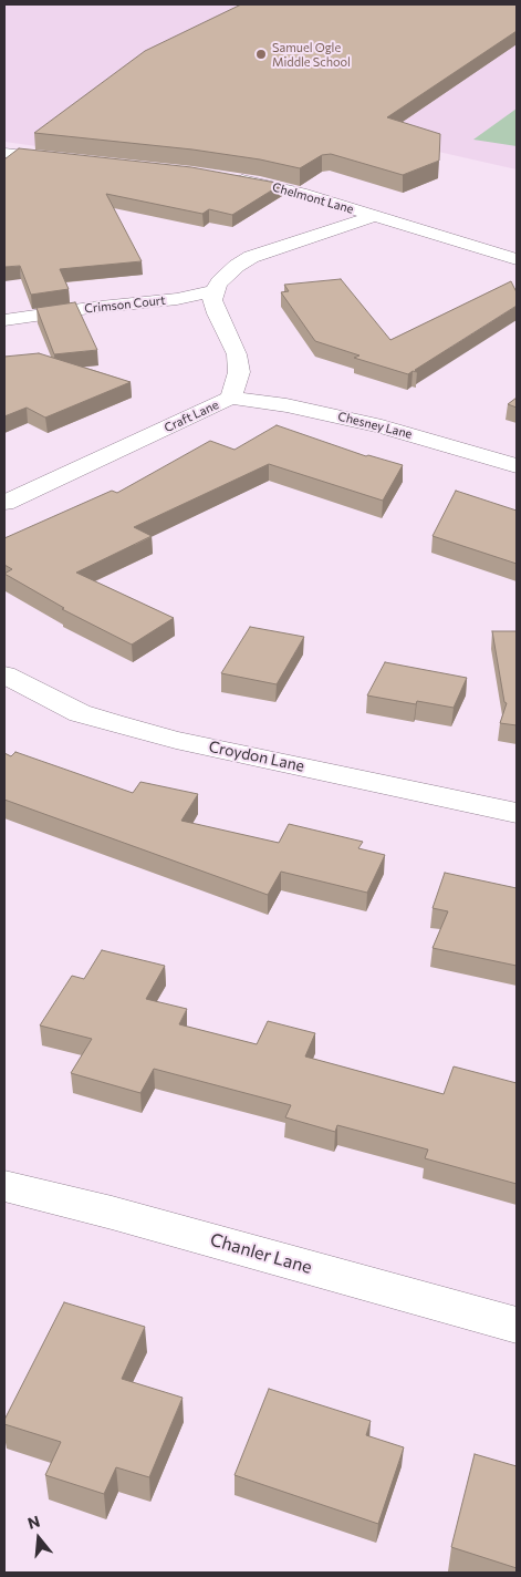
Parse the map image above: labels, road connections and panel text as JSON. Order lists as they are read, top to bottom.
{
  "streets": {
    "street": [
      "Chelmont Lane",
      "Crimson Court",
      "Craft Lane",
      "Chesney Lane",
      "Croydon Lane",
      "Chanler Lane"
    ]
  },
  "crossings": [
    ["Crimson Court", "Craft Lane"],
    ["Craft Lane", "Chesney Lane"]
  ],
  "places": ["Samuel Ogle Middle School"],
  "north": "top"
}
